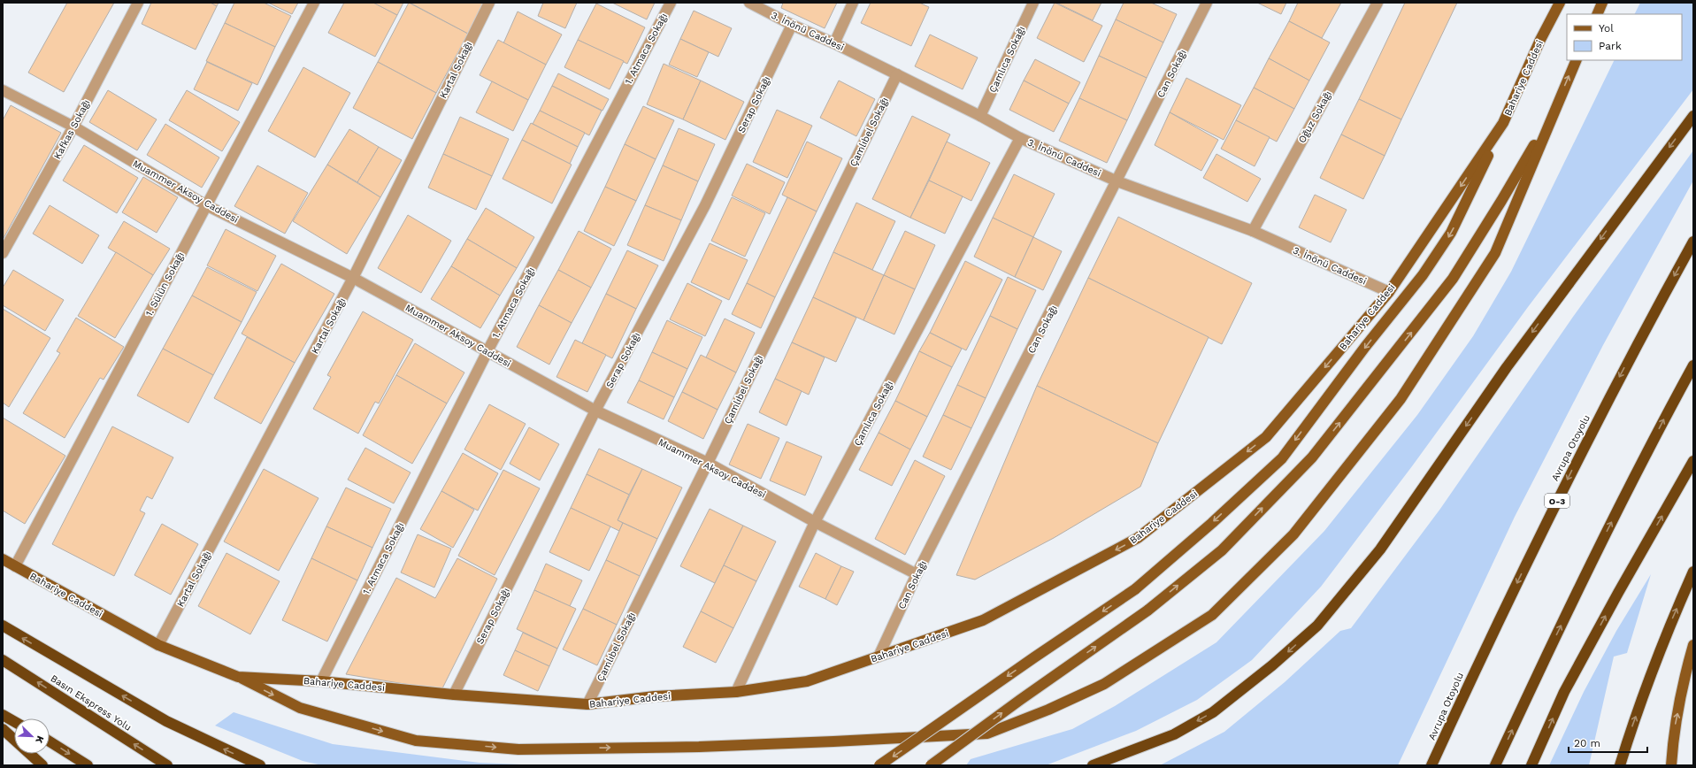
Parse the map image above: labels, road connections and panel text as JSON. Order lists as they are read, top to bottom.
{
  "streets": {
    "highway": ["Avrupa Otoyolu", "O-3", "Basın Ekspress Yolu"],
    "main road": ["Bahariye Caddesi"],
    "street": [
      "3. İnönü Caddesi",
      "1. Atmaca Sokağı",
      "Çamlıca Sokağı",
      "Kartal Sokağı",
      "Can Sokağı",
      "Serap Sokağı",
      "Oğuz Sokağı",
      "Kafkas Sokağı",
      "Çamlıbel Sokağı",
      "Muammer Aksoy Caddesi",
      "1. Sülün Sokağı"
    ]
  },
  "crossings": [
    ["3. İnönü Caddesi", "Çamlıca Sokağı"],
    ["3. İnönü Caddesi", "Can Sokağı"],
    ["3. İnönü Caddesi", "Bahariye Caddesi"],
    ["3. İnönü Caddesi", "Serap Sokağı"],
    ["3. İnönü Caddesi", "Oğuz Sokağı"],
    ["3. İnönü Caddesi", "Çamlıbel Sokağı"],
    ["1. Atmaca Sokağı", "Bahariye Caddesi"],
    ["1. Atmaca Sokağı", "Muammer Aksoy Caddesi"],
    ["Çamlıca Sokağı", "Bahariye Caddesi"],
    ["Çamlıca Sokağı", "Muammer Aksoy Caddesi"],
    ["Kartal Sokağı", "Bahariye Caddesi"],
    ["Kartal Sokağı", "Muammer Aksoy Caddesi"],
    ["Can Sokağı", "Bahariye Caddesi"],
    ["Can Sokağı", "Muammer Aksoy Caddesi"],
    ["Bahariye Caddesi", "Serap Sokağı"],
    ["Bahariye Caddesi", "Çamlıbel Sokağı"],
    ["Bahariye Caddesi", "1. Sülün Sokağı"],
    ["Serap Sokağı", "Muammer Aksoy Caddesi"],
    ["Kafkas Sokağı", "Muammer Aksoy Caddesi"],
    ["Çamlıbel Sokağı", "Muammer Aksoy Caddesi"],
    ["Muammer Aksoy Caddesi", "1. Sülün Sokağı"]
  ],
  "legend": ["Yol", "Park"],
  "scale_bar": "20 m",
  "north": "bottom right"
}
